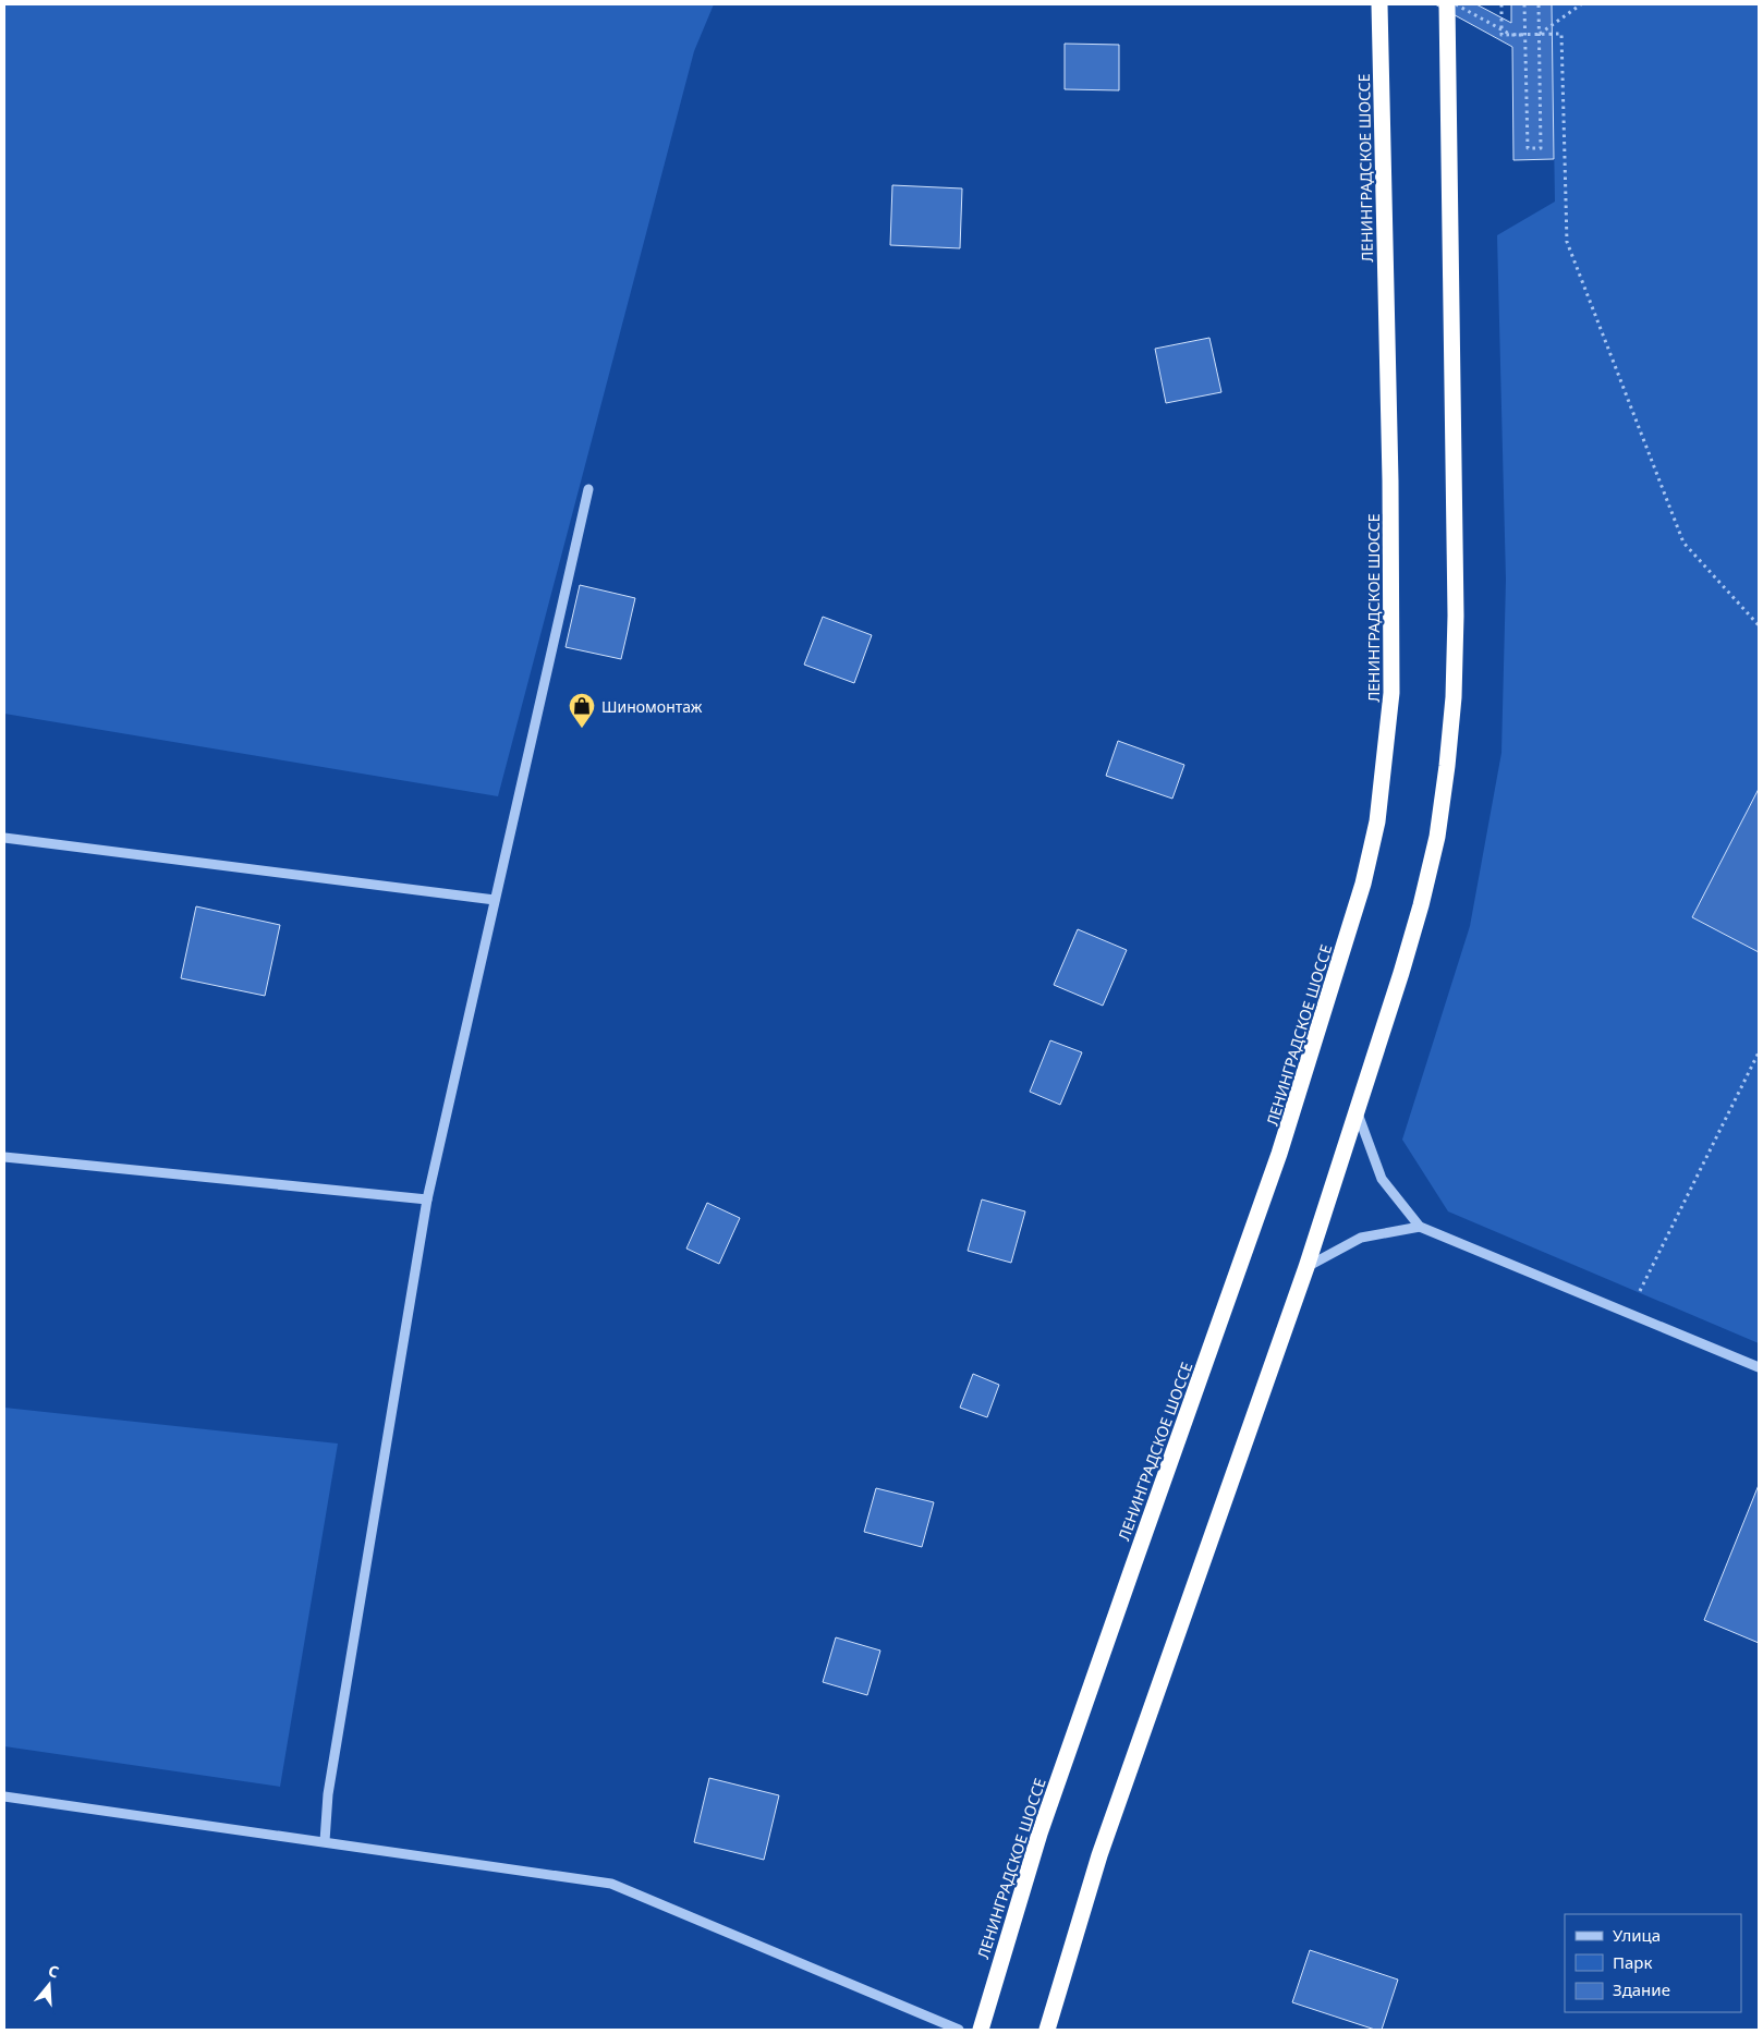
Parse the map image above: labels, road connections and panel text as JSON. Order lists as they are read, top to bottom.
{
  "streets": {
    "highway": ["ЛЕНИНГРАДСКОЕ ШОССЕ"]
  },
  "places": {
    "shop": ["Шиномонтаж"]
  },
  "legend": ["Улица", "Парк", "Здание"],
  "north": "top"
}
